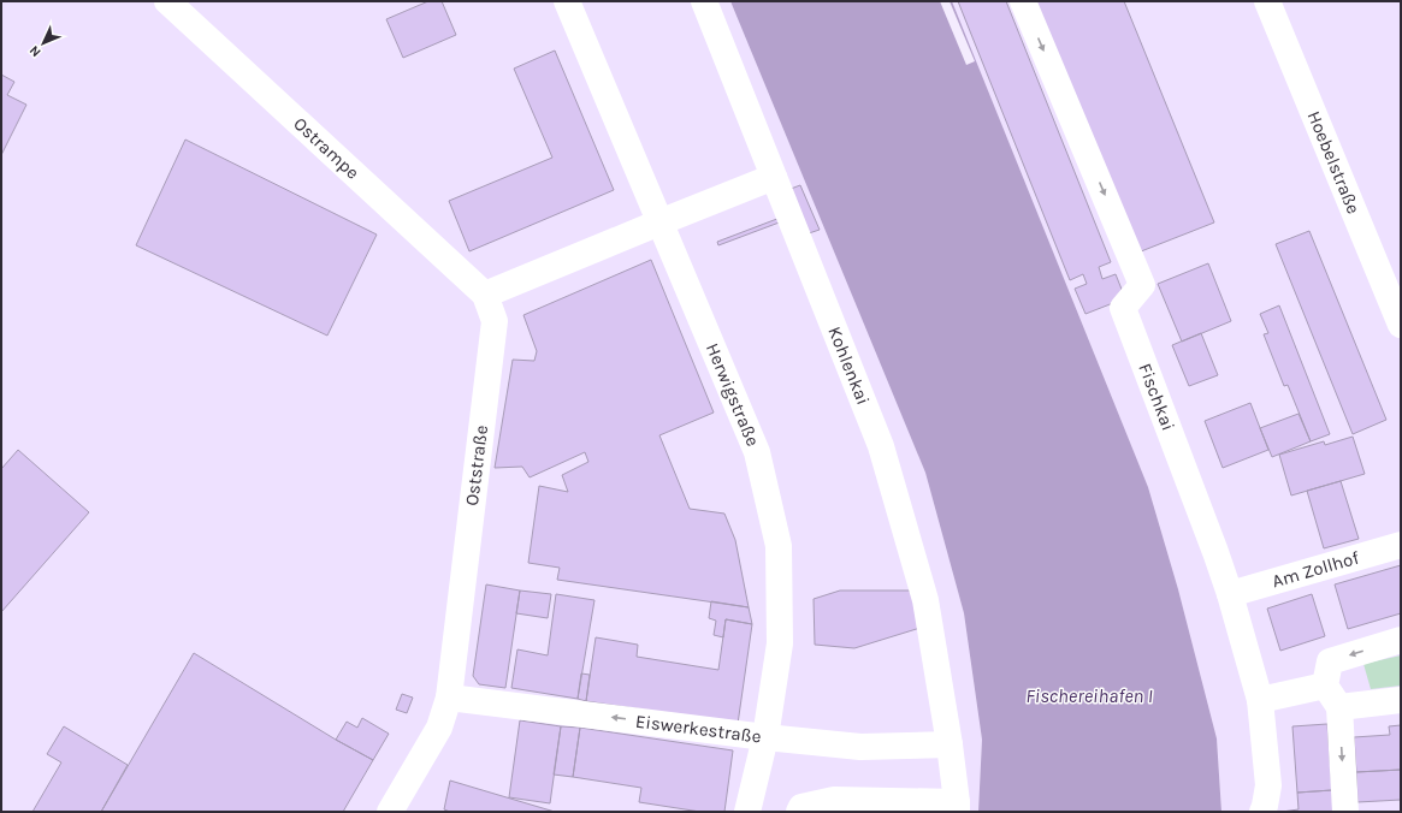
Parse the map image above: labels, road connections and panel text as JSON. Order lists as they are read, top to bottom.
{
  "streets": {
    "street": [
      "Ostrampe",
      "Hoebelstraße",
      "Kohlenkai",
      "Herwigstraße",
      "Fischkai",
      "Oststraße",
      "Am Zollhof",
      "Eiswerkestraße"
    ]
  },
  "crossings": [
    ["Ostrampe", "Oststraße"],
    ["Kohlenkai", "Eiswerkestraße"],
    ["Herwigstraße", "Eiswerkestraße"],
    ["Fischkai", "Am Zollhof"],
    ["Oststraße", "Eiswerkestraße"]
  ],
  "one_way": ["Fischkai", "Eiswerkestraße"],
  "water": ["Fischereihafen I"],
  "north": "bottom left"
}
